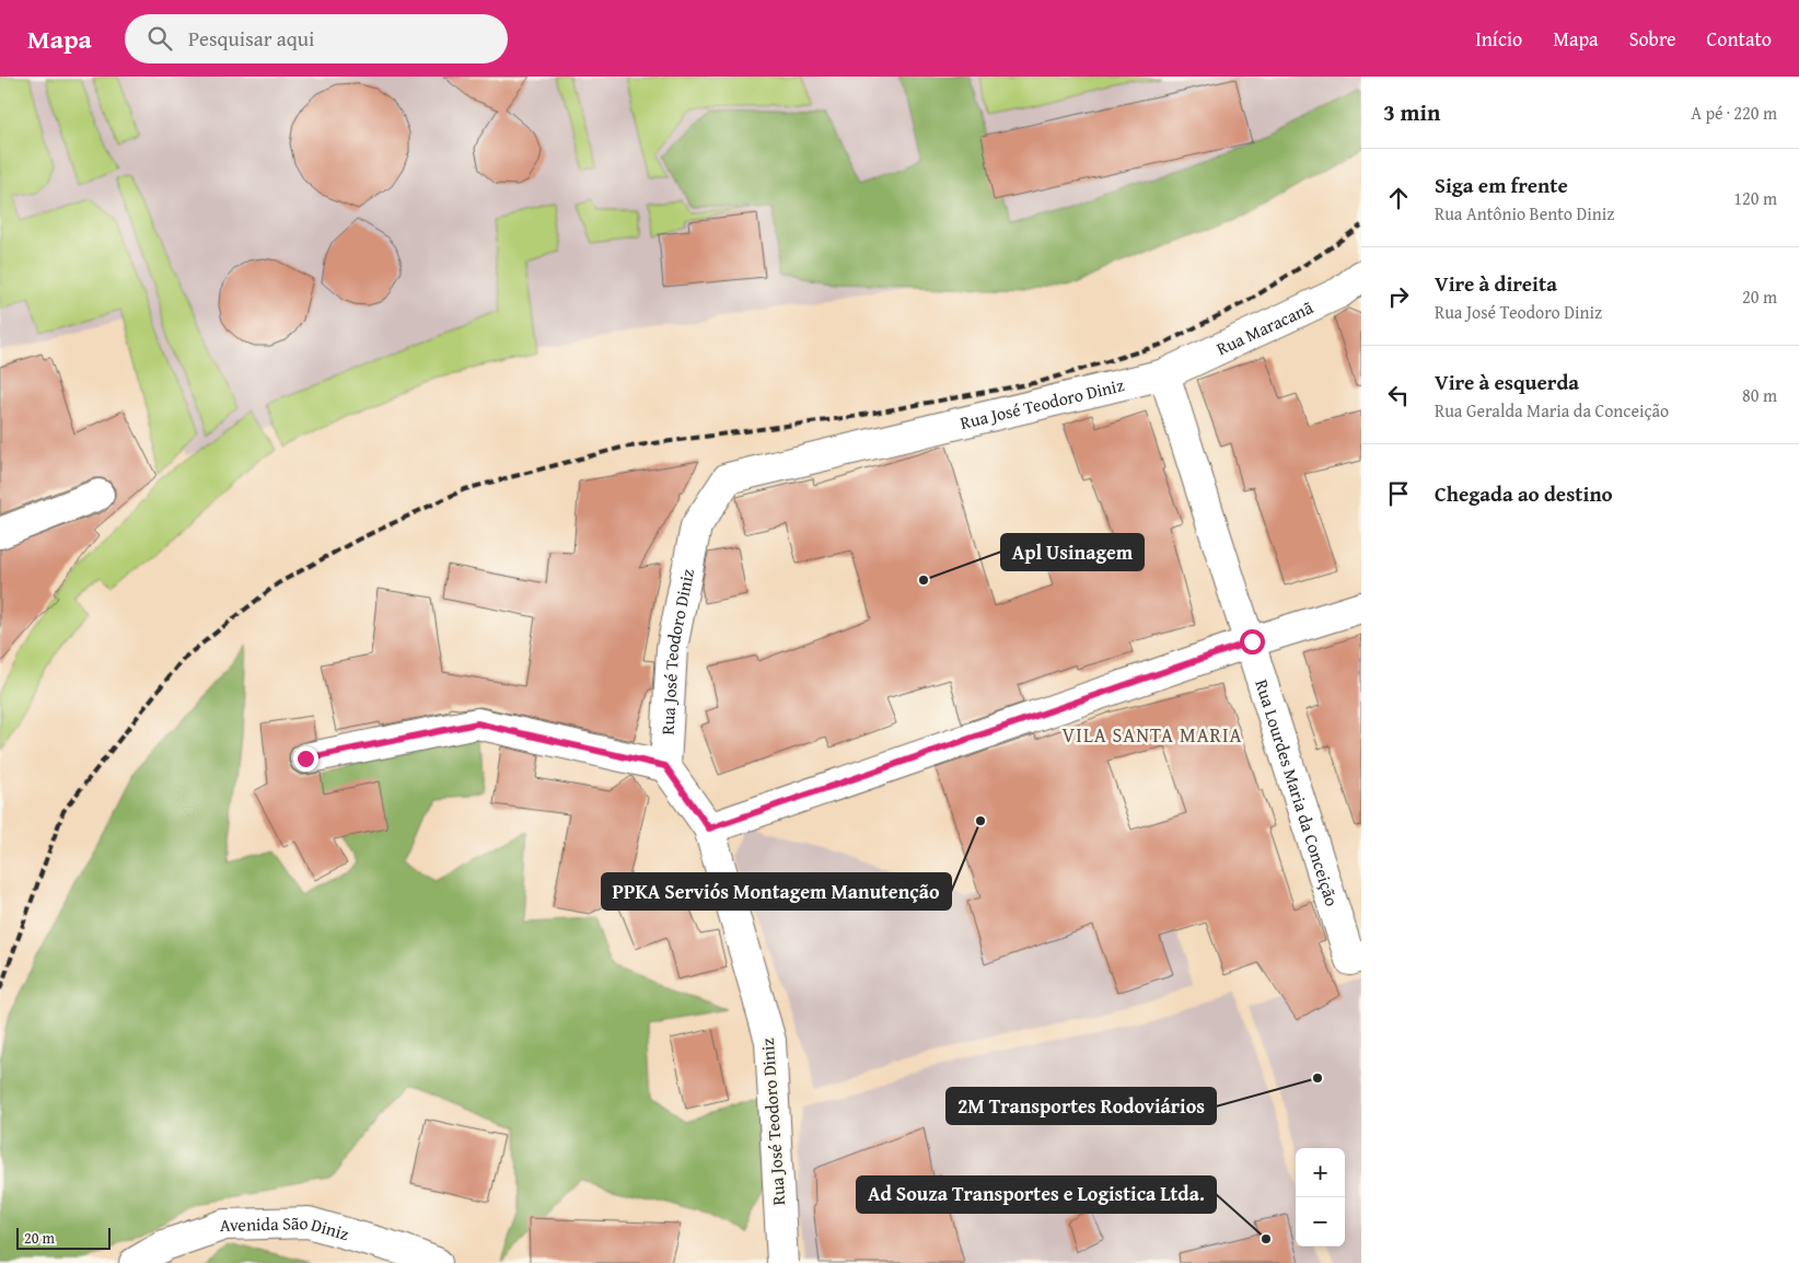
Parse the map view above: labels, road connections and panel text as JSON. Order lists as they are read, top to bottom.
{
  "streets": {
    "street": [
      "Rua Maracanã",
      "Rua José Teodoro Diniz",
      "Rua Lourdes Maria da Conceição",
      "Avenida São Diniz"
    ]
  },
  "crossings": [
    ["Rua Maracanã", "Rua José Teodoro Diniz"],
    ["Rua Maracanã", "Rua Lourdes Maria da Conceição"],
    ["Rua José Teodoro Diniz", "Rua Lourdes Maria da Conceição"]
  ],
  "districts": ["VILA SANTA MARIA"],
  "places": [
    "Apl Usinagem",
    "PPKA Serviós Montagem Manutenção",
    "2M Transportes Rodoviários",
    "Ad Souza Transportes e Logistica Ltda."
  ],
  "scale_bar": "20 m",
  "page": {
    "header": "Mapa",
    "search": "Pesquisar aqui",
    "nav": [
      "Início",
      "Mapa",
      "Sobre",
      "Contato"
    ],
    "heading": ["3 min", "A pé · 220 m"],
    "list": [
      ["Siga em frente", "Rua Antônio Bento Diniz", "120 m"],
      ["Vire à direita", "Rua José Teodoro Diniz", "20 m"],
      ["Vire à esquerda", "Rua Geralda Maria da Conceição", "80 m"],
      "Chegada ao destino"
    ],
    "map_buttons": ["+", "−"],
    "scale": "20 m"
  }
}
